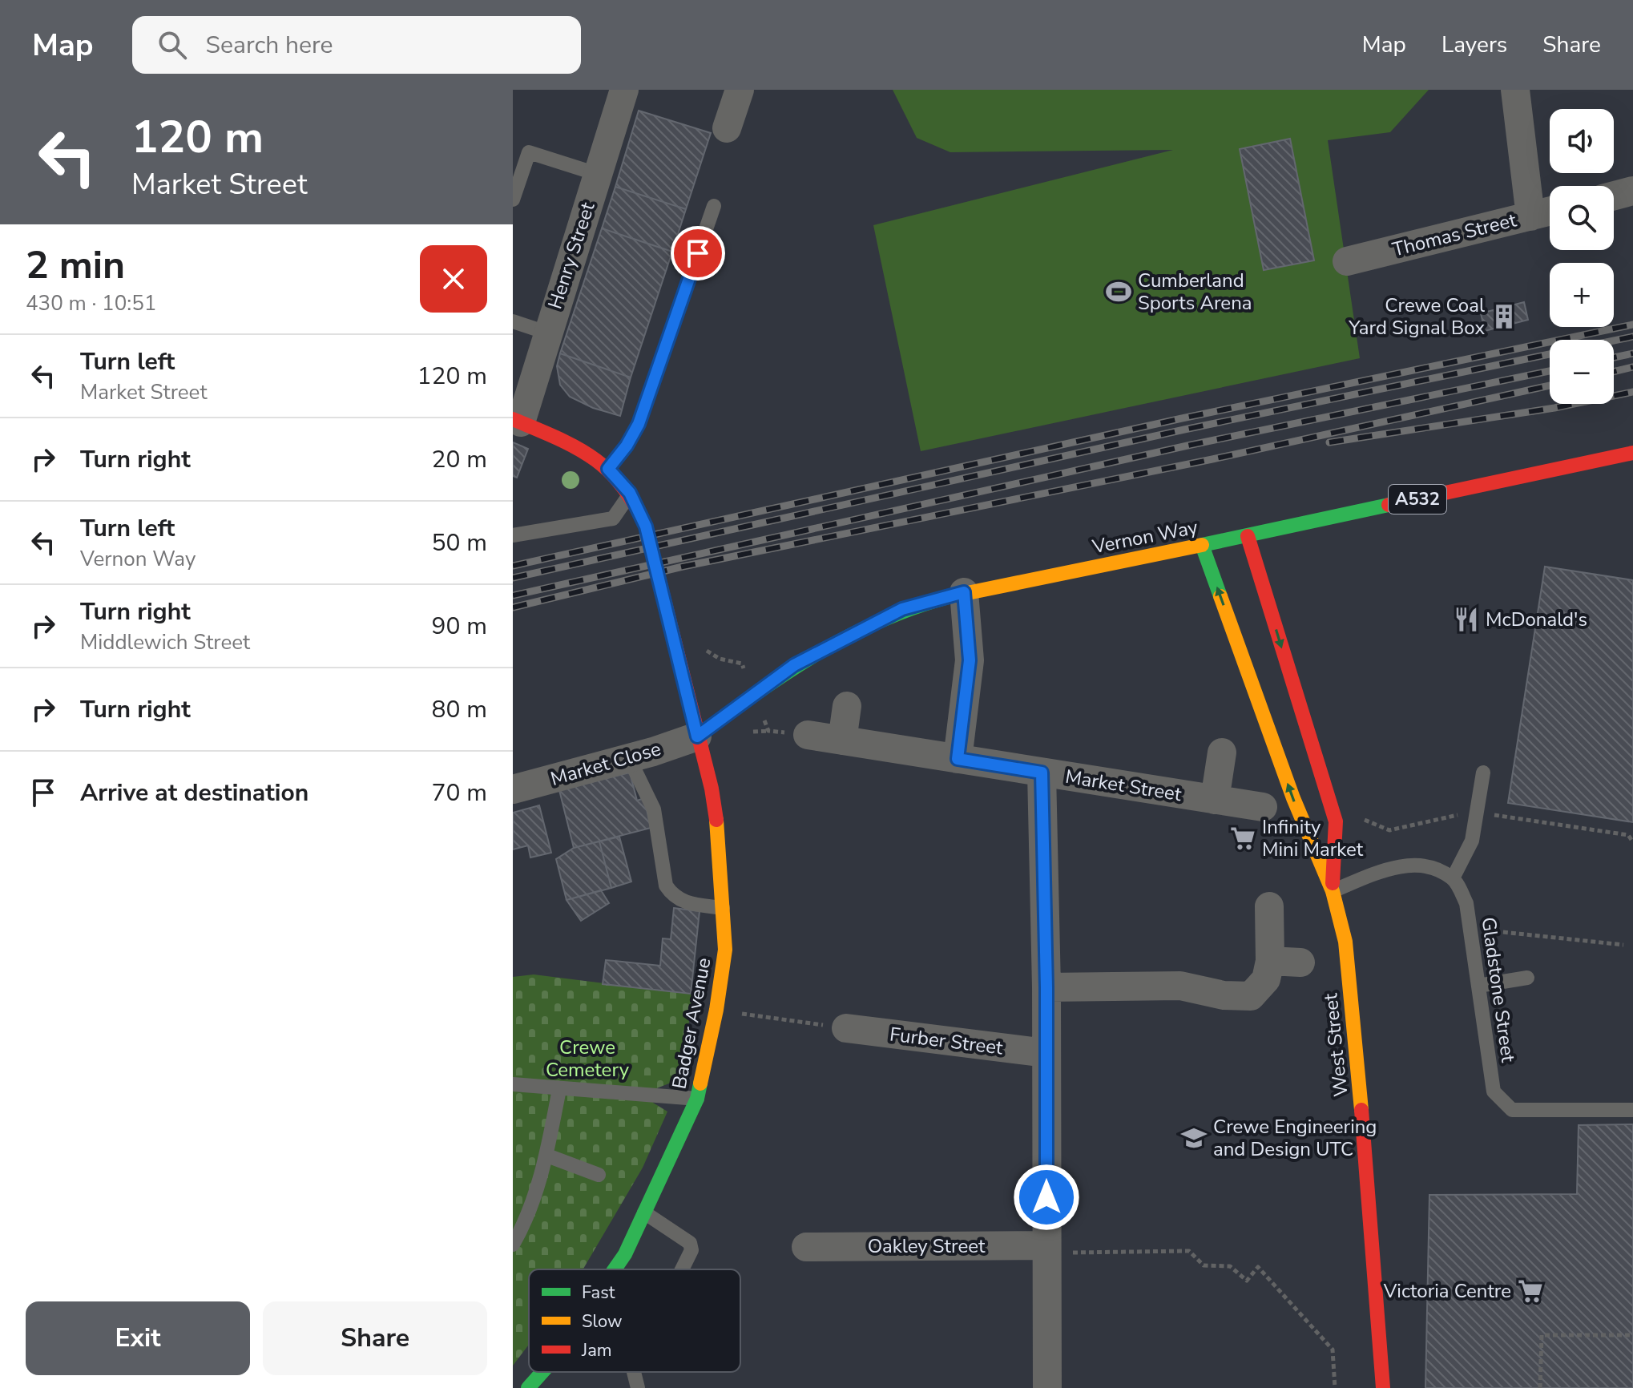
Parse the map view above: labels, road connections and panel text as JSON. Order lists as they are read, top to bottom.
{
  "streets": {
    "main road": [
      "A532",
      "Vernon Way",
      "Badger Avenue",
      "West Street"
    ],
    "street": [
      "Thomas Street",
      "Henry Street",
      "Market Close",
      "Market Street",
      "Furber Street",
      "Oakley Street"
    ],
    "lane": ["Gladstone Street"]
  },
  "crossings": [
    ["Henry Street", "Badger Avenue"],
    ["Vernon Way", "Market Close"],
    ["Vernon Way", "Badger Avenue"],
    ["Vernon Way", "West Street"],
    ["Market Close", "Badger Avenue"]
  ],
  "parks": ["Crewe Cemetery"],
  "places": {
    "sports": ["Cumberland Sports Arena"],
    "building": ["Crewe Coal Yard Signal Box"],
    "restaurant": ["McDonald's"],
    "supermarket": ["Infinity Mini Market", "Victoria Centre"],
    "school or university": ["Crewe Engineering and Design UTC"]
  },
  "legend": ["Fast", "Slow", "Jam"],
  "page": {
    "header": "Map",
    "search": "Search here",
    "nav": ["Map", "Layers", "Share"],
    "turn": ["120 m", "Market Street"],
    "map_buttons": ["+", "−"],
    "heading": ["2 min", "430 m · 10:51"],
    "list": [
      {
        "name": "Turn left",
        "note": "Market Street",
        "value": "120 m"
      },
      {
        "name": "Turn right",
        "value": "20 m"
      },
      {
        "name": "Turn left",
        "note": "Vernon Way",
        "value": "50 m"
      },
      {
        "name": "Turn right",
        "note": "Middlewich Street",
        "value": "90 m"
      },
      {
        "name": "Turn right",
        "value": "80 m"
      },
      {
        "name": "Arrive at destination",
        "value": "70 m"
      }
    ],
    "buttons": ["Exit", "Share"]
  }
}
